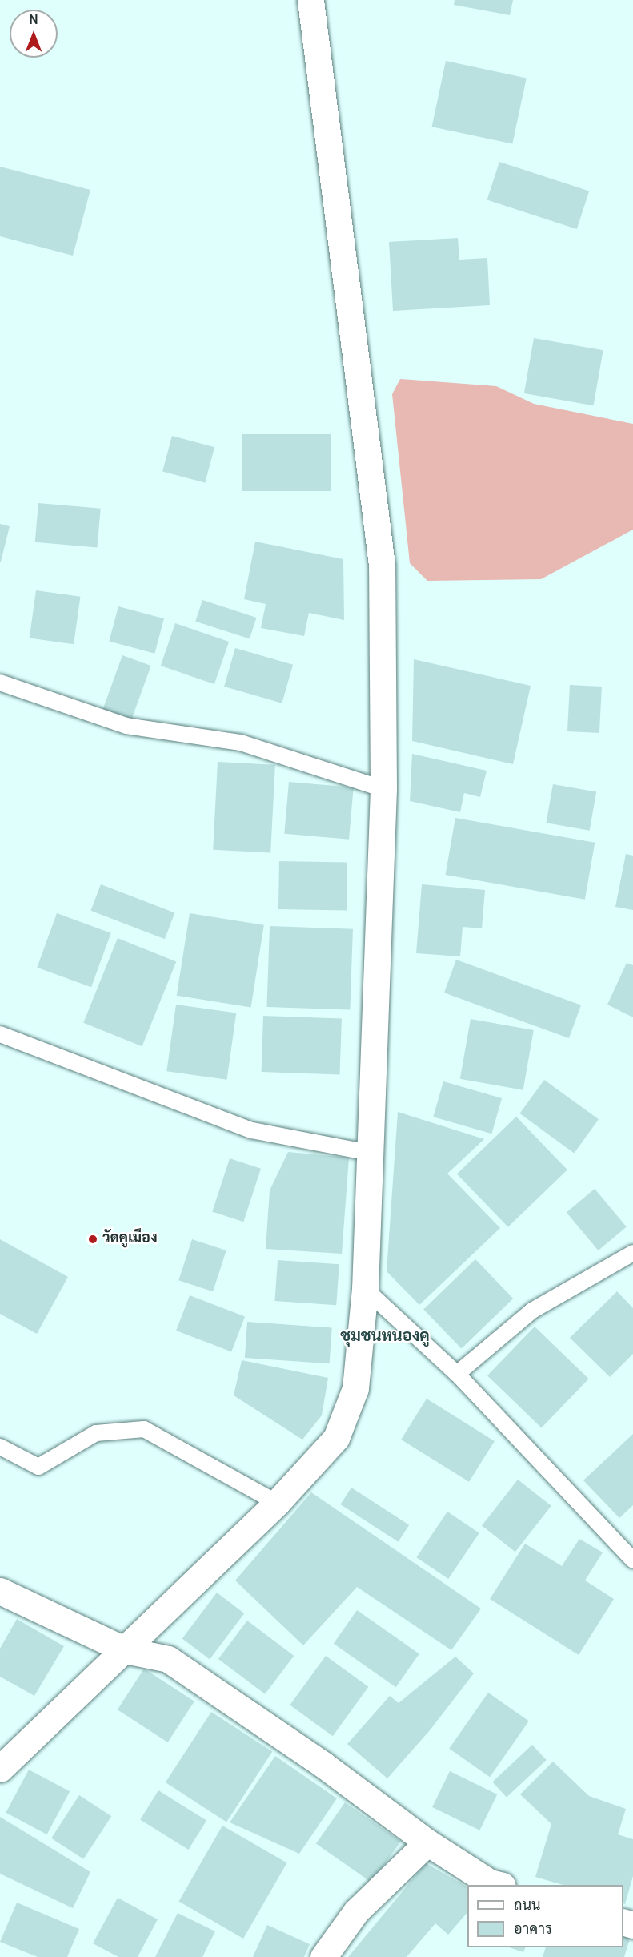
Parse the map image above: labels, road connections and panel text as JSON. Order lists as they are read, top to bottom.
{
  "districts": ["ชุมชนหนองคู"],
  "places": ["วัดคูเมือง"],
  "legend": ["ถนน", "อาคาร"],
  "north": "top"
}
